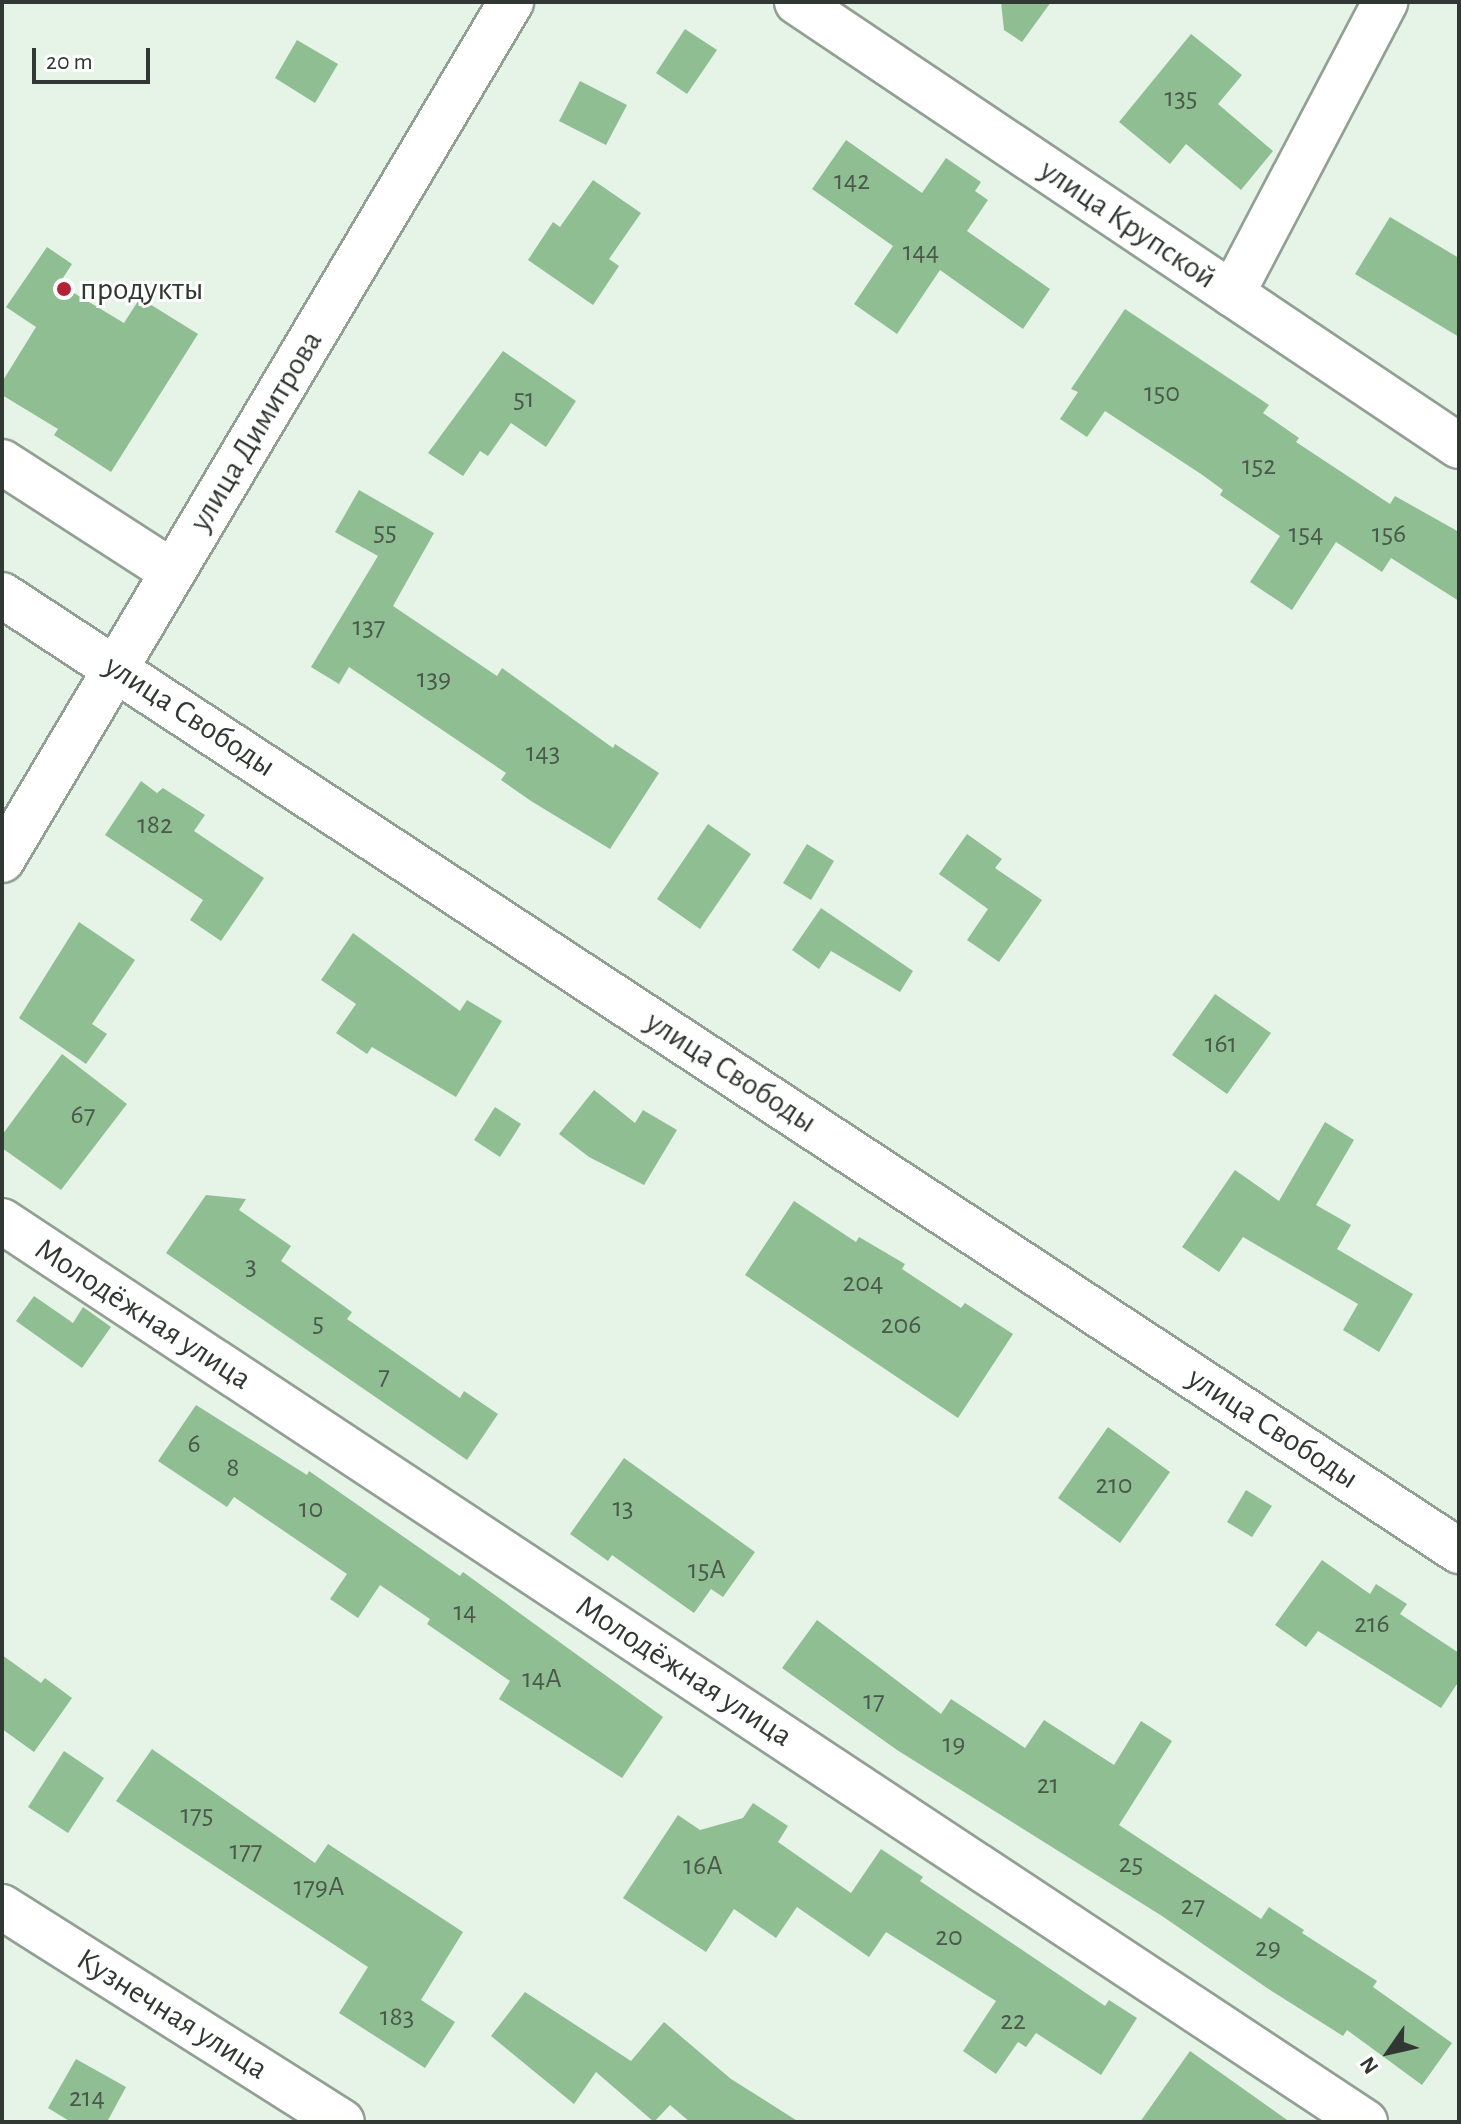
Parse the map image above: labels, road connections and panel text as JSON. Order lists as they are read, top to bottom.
{
  "streets": {
    "street": [
      "улица Крупской",
      "улица Димитрова",
      "улица Свободы",
      "Молодёжная улица",
      "Кузнечная улица"
    ]
  },
  "crossings": [
    ["улица Димитрова", "улица Свободы"]
  ],
  "places": ["продукты"],
  "house_numbers": [
    "135",
    "142",
    "144",
    "150",
    "51",
    "152",
    "55",
    "154",
    "156",
    "137",
    "139",
    "143",
    "182",
    "161",
    "67",
    "3",
    "204",
    "5",
    "206",
    "7",
    "6",
    "8",
    "210",
    "13",
    "10",
    "15А",
    "14",
    "216",
    "14А",
    "17",
    "19",
    "21",
    "175",
    "177",
    "25",
    "16А",
    "179А",
    "27",
    "20",
    "29",
    "183",
    "22",
    "214"
  ],
  "scale_bar": "20 m",
  "north": "bottom left"
}
